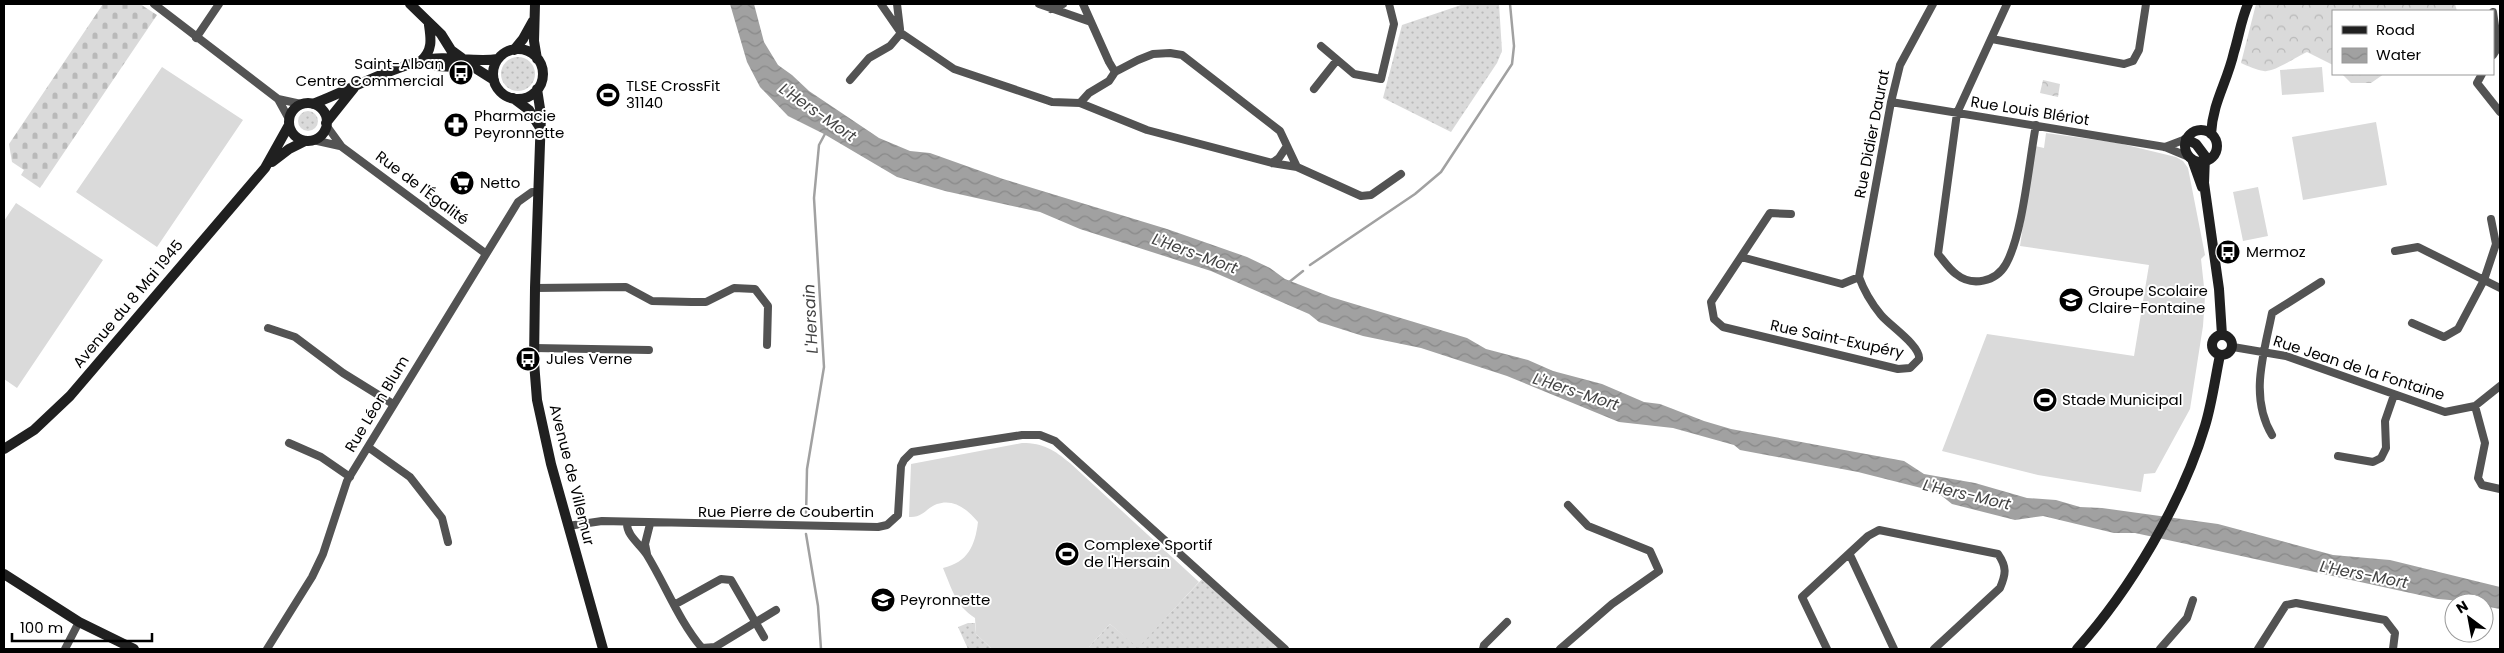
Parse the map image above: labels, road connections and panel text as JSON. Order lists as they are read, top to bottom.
{
  "streets": {
    "main road": ["Avenue du 8 Mai 1945", "Avenue de Villemur"],
    "street": [
      "Rue Louis Blériot",
      "Rue Didier Daurat",
      "Rue de l'Égalité",
      "Rue Saint-Exupéry",
      "Rue Jean de la Fontaine",
      "Rue Léon Blum",
      "Rue Pierre de Coubertin"
    ]
  },
  "crossings": [
    ["Rue Louis Blériot", "Rue Didier Daurat"],
    ["Rue Didier Daurat", "Rue Saint-Exupéry"],
    ["Rue de l'Égalité", "Avenue du 8 Mai 1945"],
    ["Rue de l'Égalité", "Rue Léon Blum"],
    ["Rue Léon Blum", "Avenue de Villemur"],
    ["Avenue de Villemur", "Rue Pierre de Coubertin"]
  ],
  "water": ["L'Hers-Mort", "L'Hersain"],
  "places": {
    "bus stop": ["Saint-Alban Centre Commercial", "Mermoz", "Jules Verne"],
    "sports": ["TLSE CrossFit 31140", "Stade Municipal", "Complexe Sportif de l'Hersain"],
    "pharmacy": ["Pharmacie Peyronnette"],
    "supermarket": ["Netto"],
    "school or university": ["Groupe Scolaire Claire-Fontaine", "Peyronnette"]
  },
  "legend": ["Road", "Water"],
  "scale_bar": "100 m",
  "north": "top left"
}
